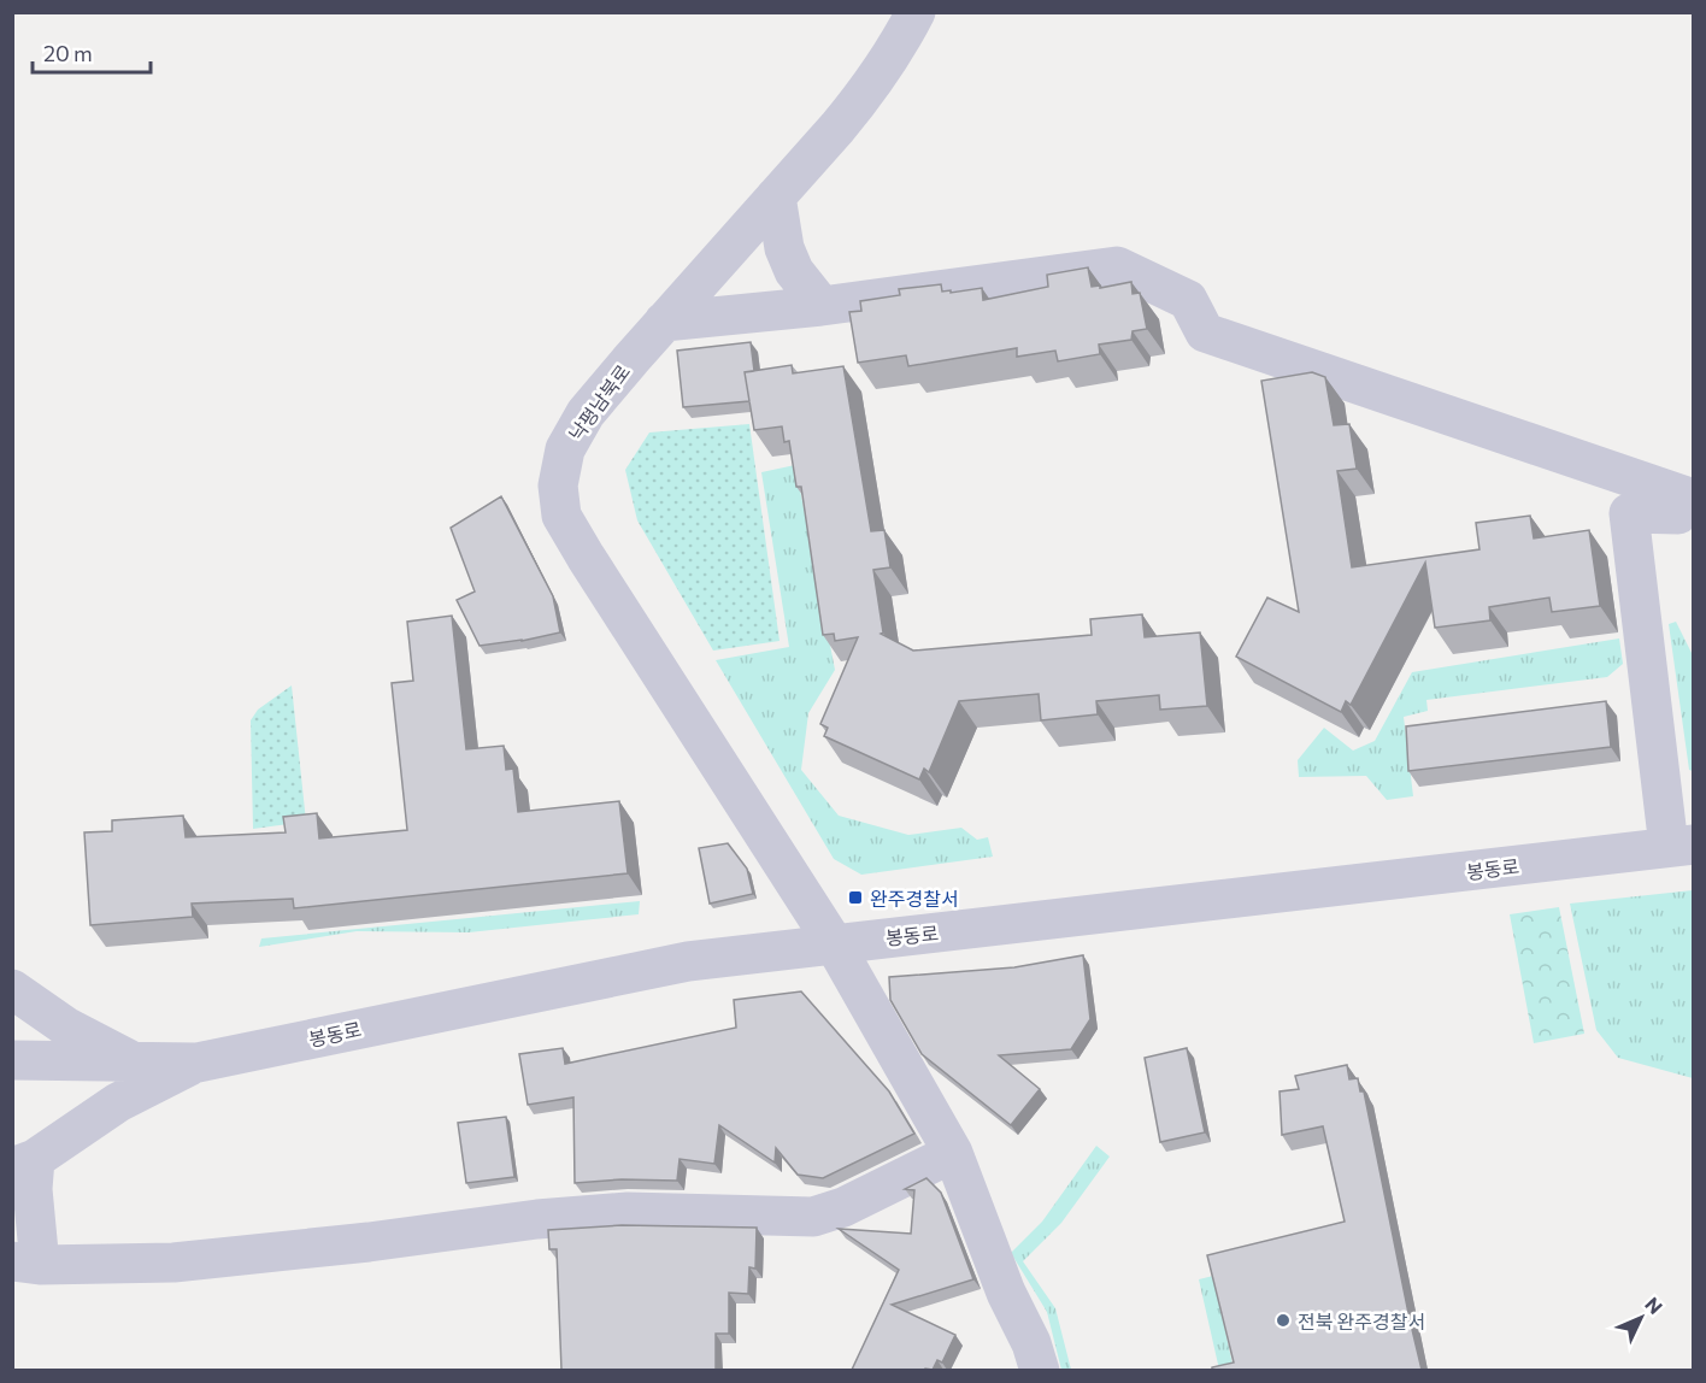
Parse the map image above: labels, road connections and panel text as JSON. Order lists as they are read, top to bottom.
{
  "streets": {
    "street": ["낙평남북로", "봉동로"]
  },
  "crossings": [
    ["낙평남북로", "봉동로"]
  ],
  "places": {
    "transit": ["완주경찰서"],
    "other": ["전북 완주경찰서"]
  },
  "scale_bar": "20 m",
  "north": "top right"
}
